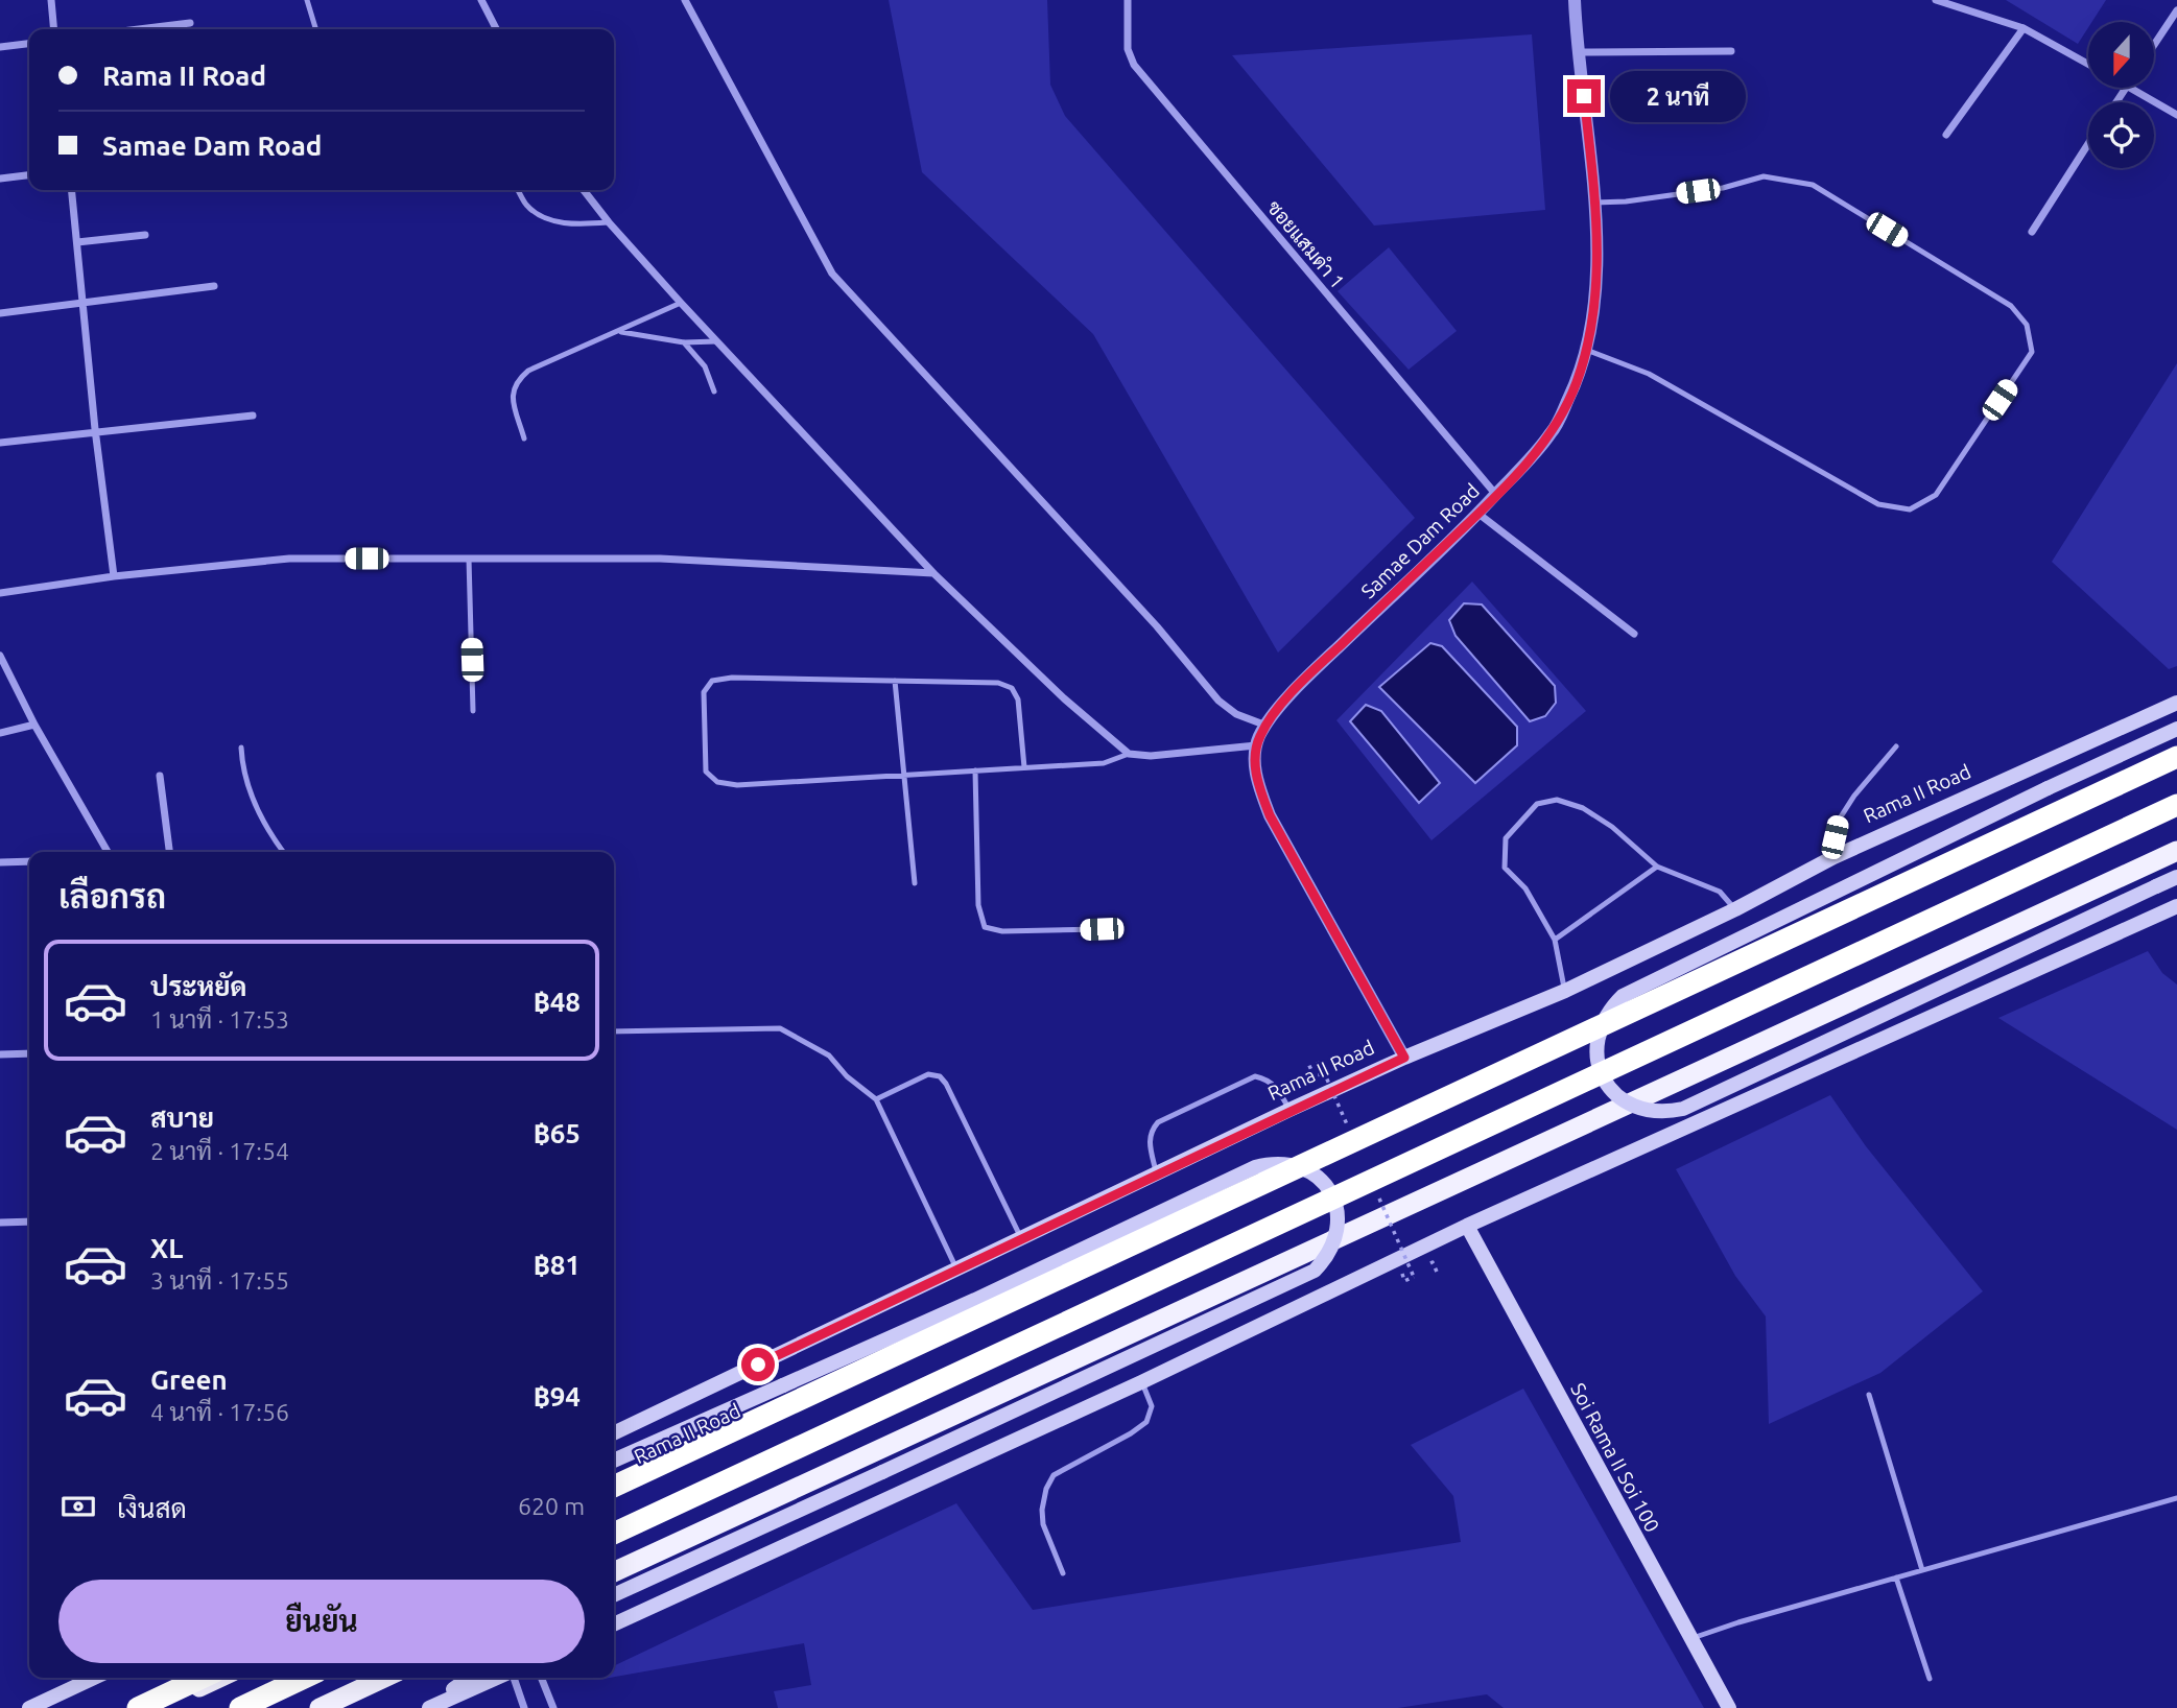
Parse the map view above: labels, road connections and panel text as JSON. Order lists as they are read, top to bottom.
{
  "streets": {
    "highway": ["Rama II Road"],
    "main road": ["Soi Rama II Soi 100"],
    "street": ["ซอยแสมดำ 1", "Samae Dam Road"]
  },
  "crossings": [
    ["ซอยแสมดำ 1", "Samae Dam Road"],
    ["Samae Dam Road", "Rama II Road"]
  ],
  "north": "bottom",
  "page": {
    "banner": ["Rama II Road", "Samae Dam Road"],
    "bubble": "2 นาที",
    "heading": "เลือกรถ",
    "list": [
      {
        "name": "ประหยัด",
        "note": "1 นาที · 17:53",
        "value": "฿48"
      },
      {
        "name": "สบาย",
        "note": "2 นาที · 17:54",
        "value": "฿65"
      },
      {
        "name": "XL",
        "note": "3 นาที · 17:55",
        "value": "฿81"
      },
      {
        "name": "Green",
        "note": "4 นาที · 17:56",
        "value": "฿94"
      }
    ],
    "pay": ["เงินสด", "620 m"],
    "buttons": "ยืนยัน"
  }
}
